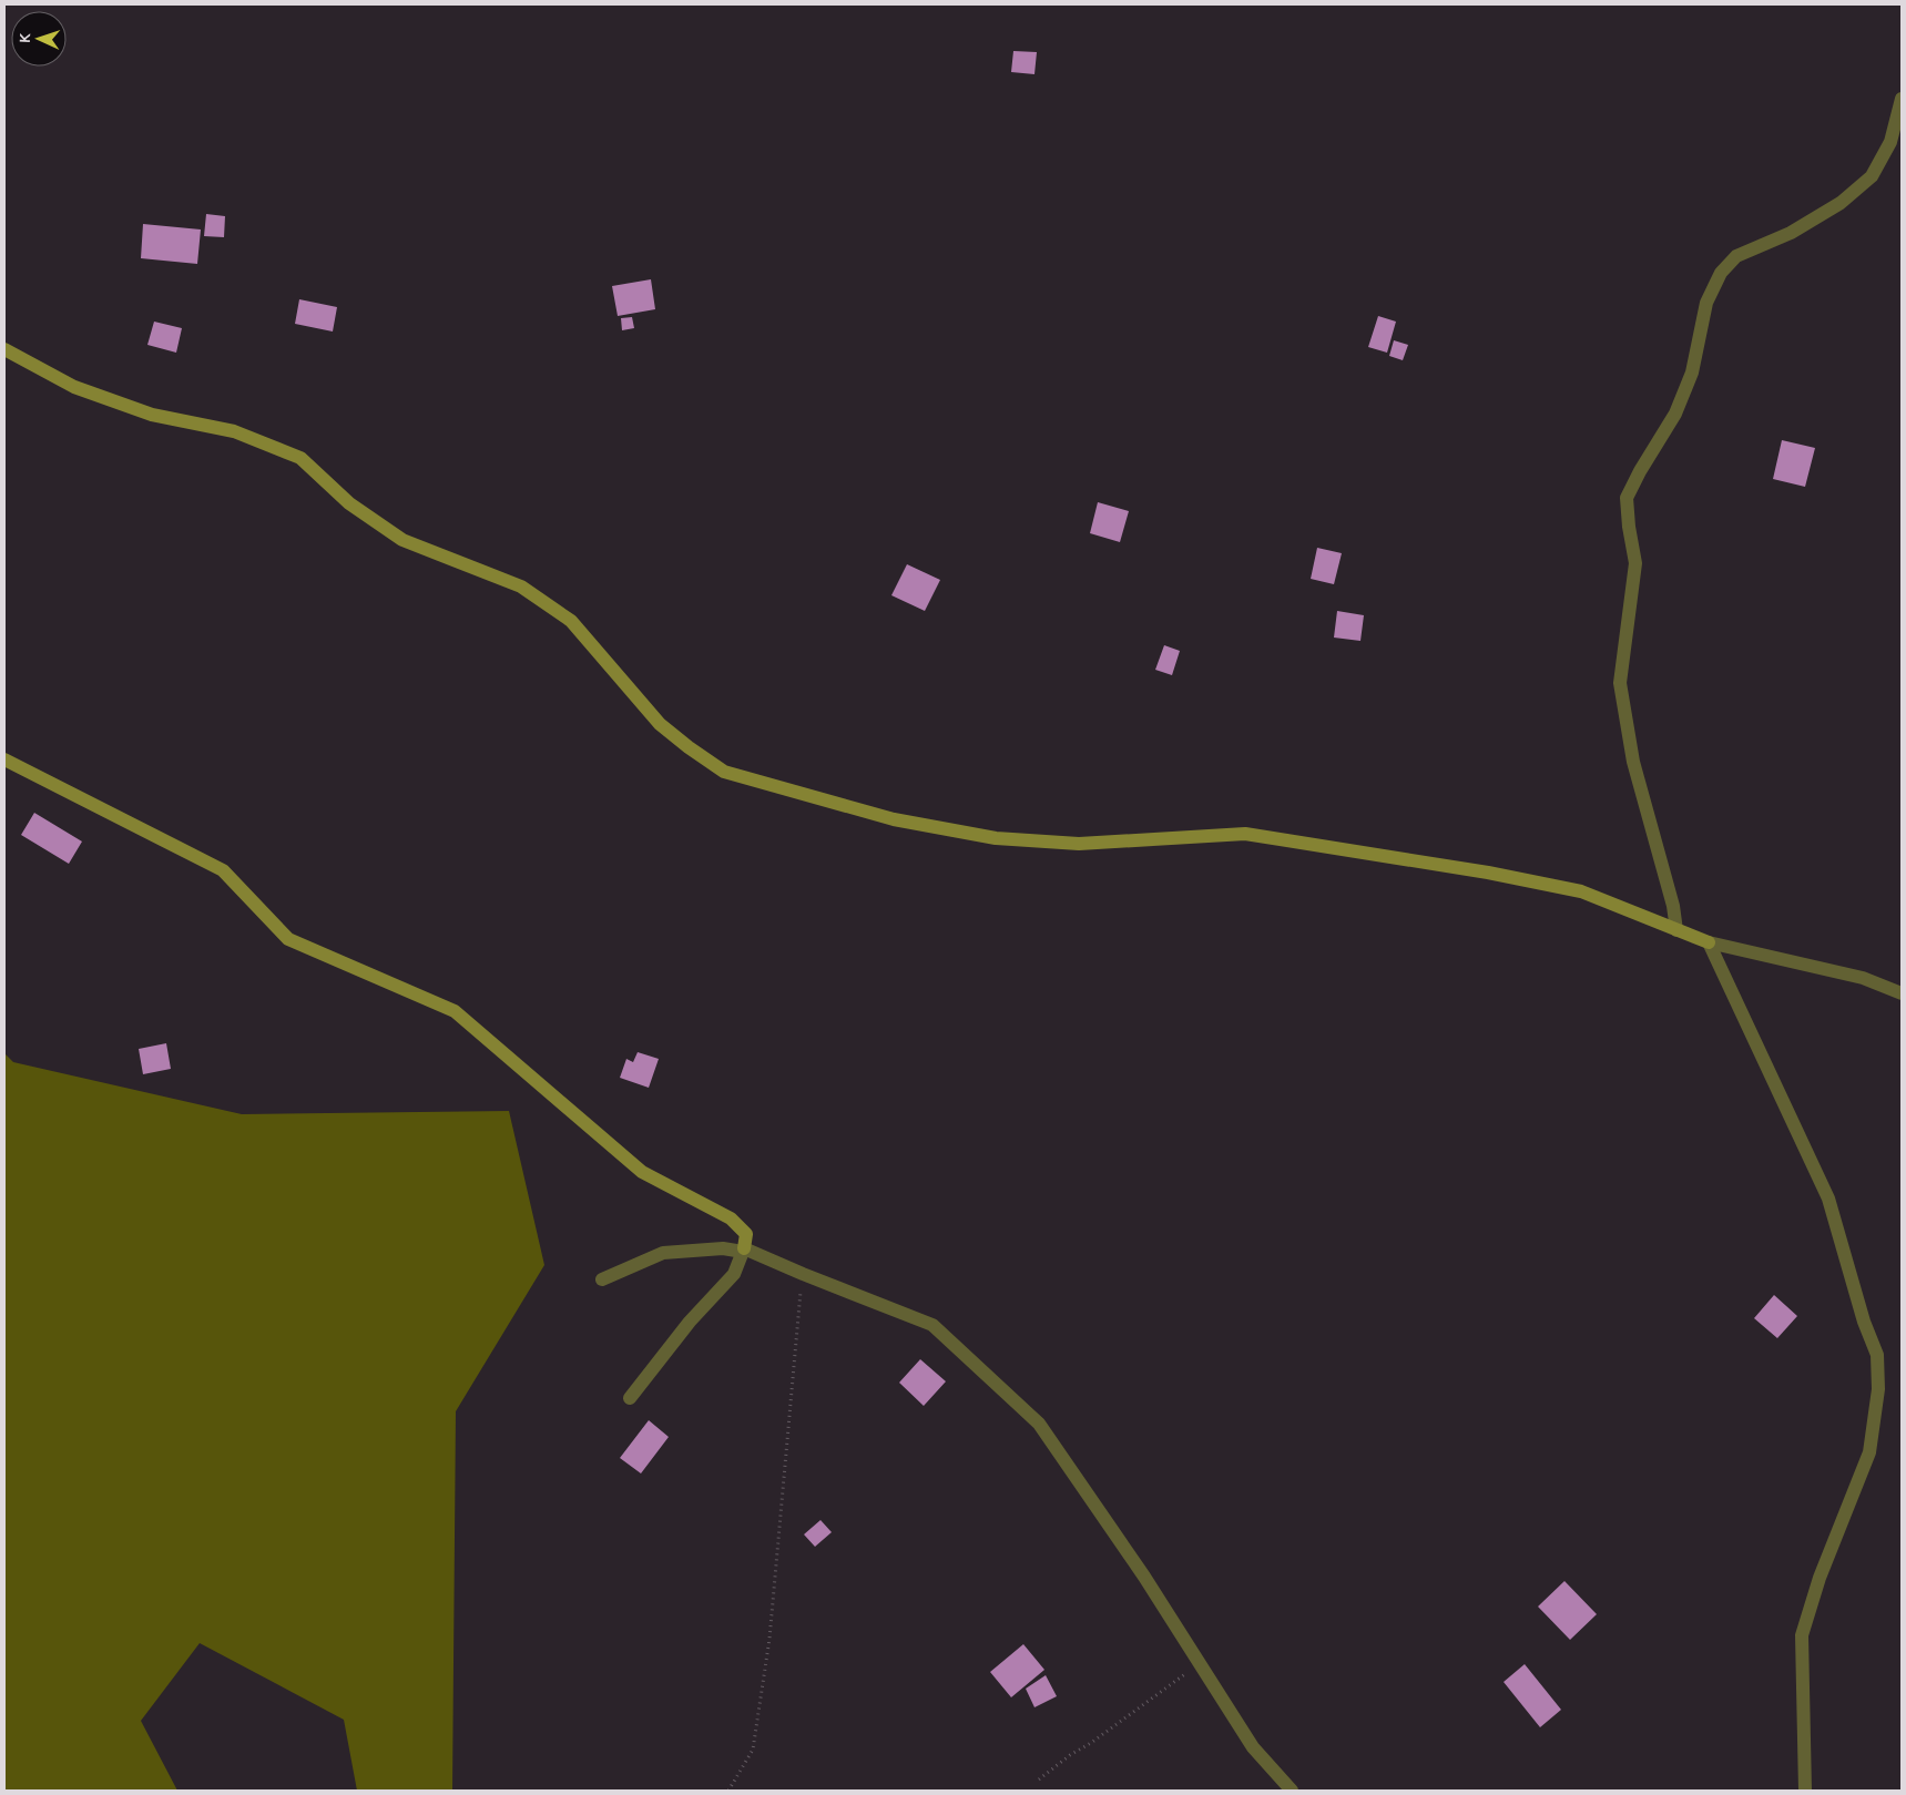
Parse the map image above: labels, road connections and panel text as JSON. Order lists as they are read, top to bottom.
{
  "north": "left"
}
